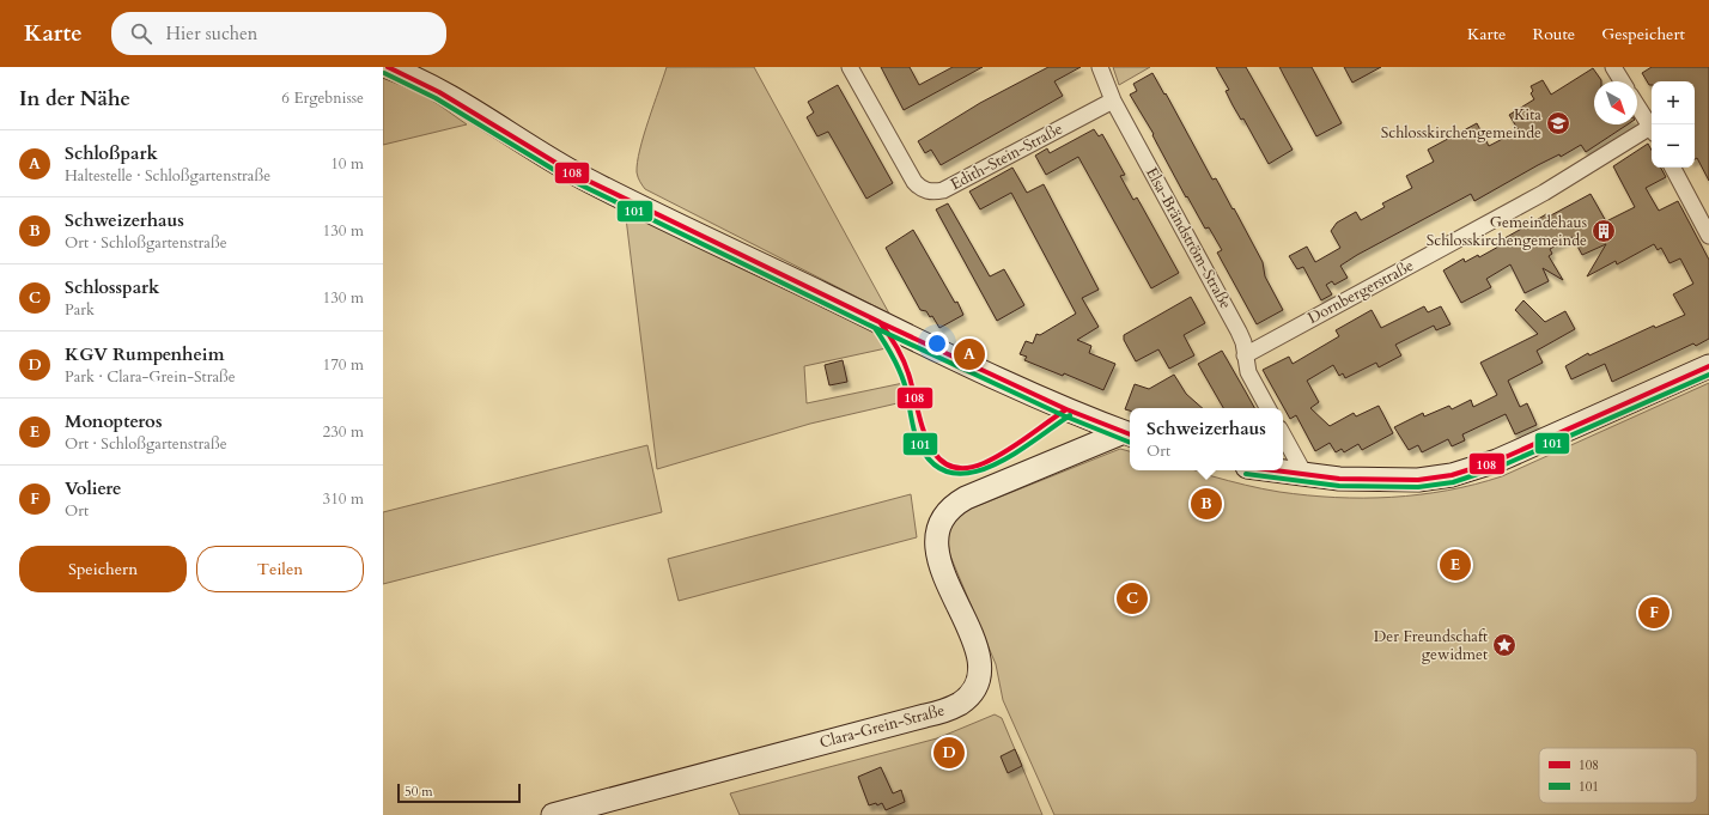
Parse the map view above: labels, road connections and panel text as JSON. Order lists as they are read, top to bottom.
{
  "streets": {
    "street": [
      "Edith-Stein-Straße",
      "Elsa-Brändström-Straße",
      "Dornbergerstraße",
      "Clara-Grein-Straße"
    ]
  },
  "crossings": [
    ["Edith-Stein-Straße", "Elsa-Brändström-Straße"],
    ["Elsa-Brändström-Straße", "Dornbergerstraße"]
  ],
  "places": {
    "school or university": ["Kita Schlosskirchengemeinde"],
    "building": ["Gemeindehaus Schlosskirchengemeinde"],
    "place": ["Der Freundschaft gewidmet"]
  },
  "lines": ["transit line 108", "transit line 101"],
  "legend": ["108", "101"],
  "scale_bar": "50 m",
  "north": "bottom right",
  "page": {
    "header": "Karte",
    "search": "Hier suchen",
    "nav": ["Karte", "Route", "Gespeichert"],
    "heading": ["In der Nähe", "6 Ergebnisse"],
    "map_buttons": ["+", "−"],
    "list": [
      {
        "mark": "A",
        "name": "Schloßpark",
        "note": "Haltestelle · Schloßgartenstraße",
        "value": "10 m"
      },
      {
        "mark": "B",
        "name": "Schweizerhaus",
        "note": "Ort · Schloßgartenstraße",
        "value": "130 m"
      },
      {
        "mark": "C",
        "name": "Schlosspark",
        "note": "Park",
        "value": "130 m"
      },
      {
        "mark": "D",
        "name": "KGV Rumpenheim",
        "note": "Park · Clara-Grein-Straße",
        "value": "170 m"
      },
      {
        "mark": "E",
        "name": "Monopteros",
        "note": "Ort · Schloßgartenstraße",
        "value": "230 m"
      },
      {
        "mark": "F",
        "name": "Voliere",
        "note": "Ort",
        "value": "310 m"
      }
    ],
    "pins": [
      "A",
      "B",
      "E",
      "C",
      "F",
      "D"
    ],
    "popup": ["Schweizerhaus", "Ort"],
    "buttons": ["Speichern", "Teilen"],
    "scale": "50 m"
  }
}
